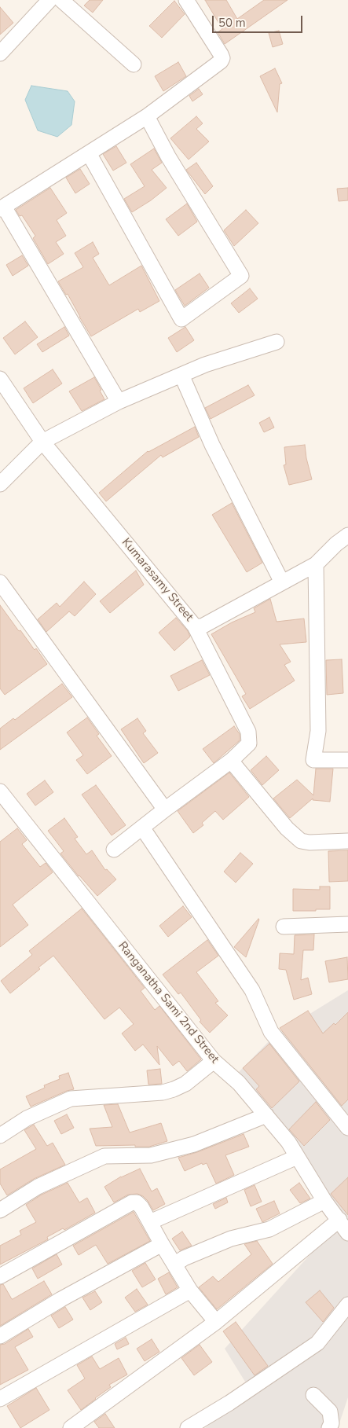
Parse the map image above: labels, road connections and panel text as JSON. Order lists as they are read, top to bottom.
{
  "streets": {
    "street": ["Kumarasamy Street", "Ranganatha Sami 2nd Street"]
  },
  "scale_bar": "50 m"
}
